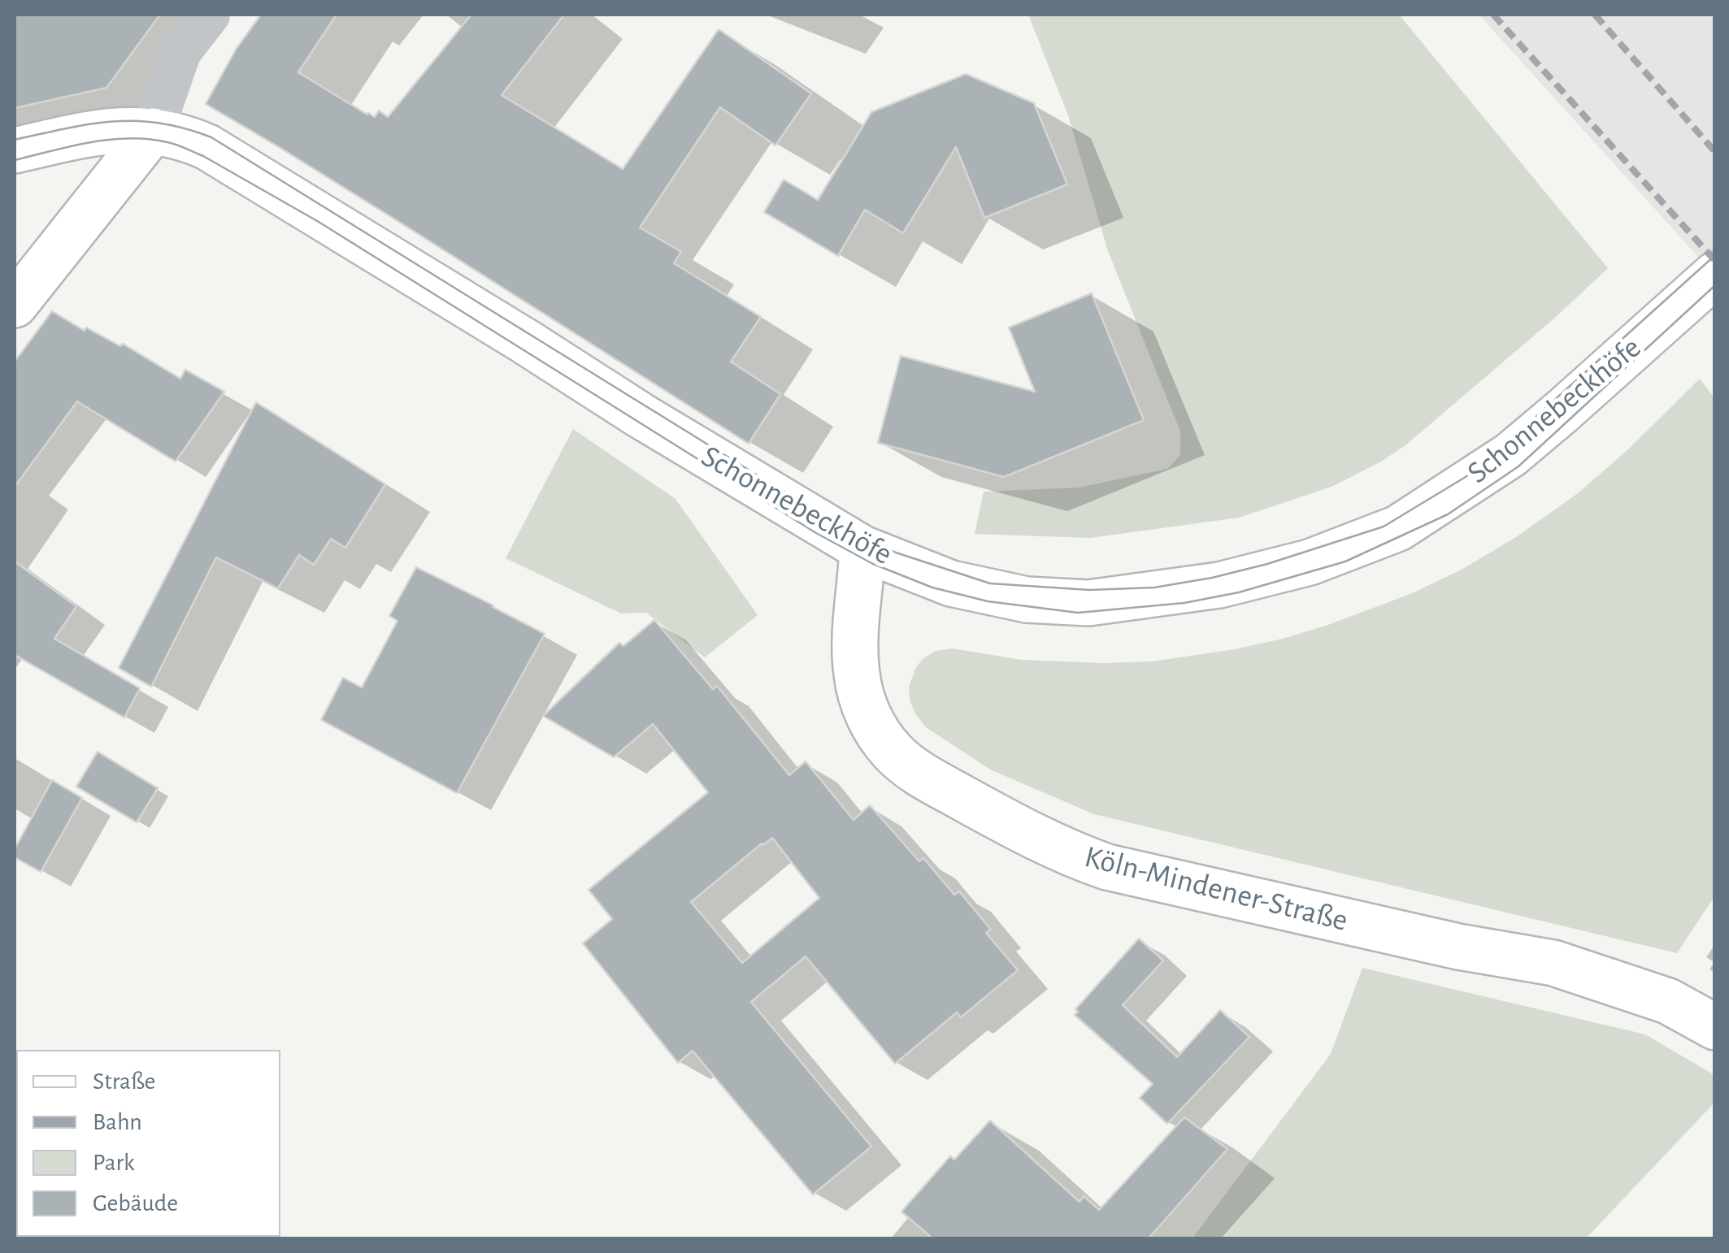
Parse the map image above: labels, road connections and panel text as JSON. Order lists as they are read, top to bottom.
{
  "streets": {
    "main road": ["Schonnebeckhöfe", "Köln-Mindener-Straße"]
  },
  "crossings": [
    ["Schonnebeckhöfe", "Köln-Mindener-Straße"]
  ],
  "legend": [
    "Straße",
    "Bahn",
    "Park",
    "Gebäude"
  ]
}
